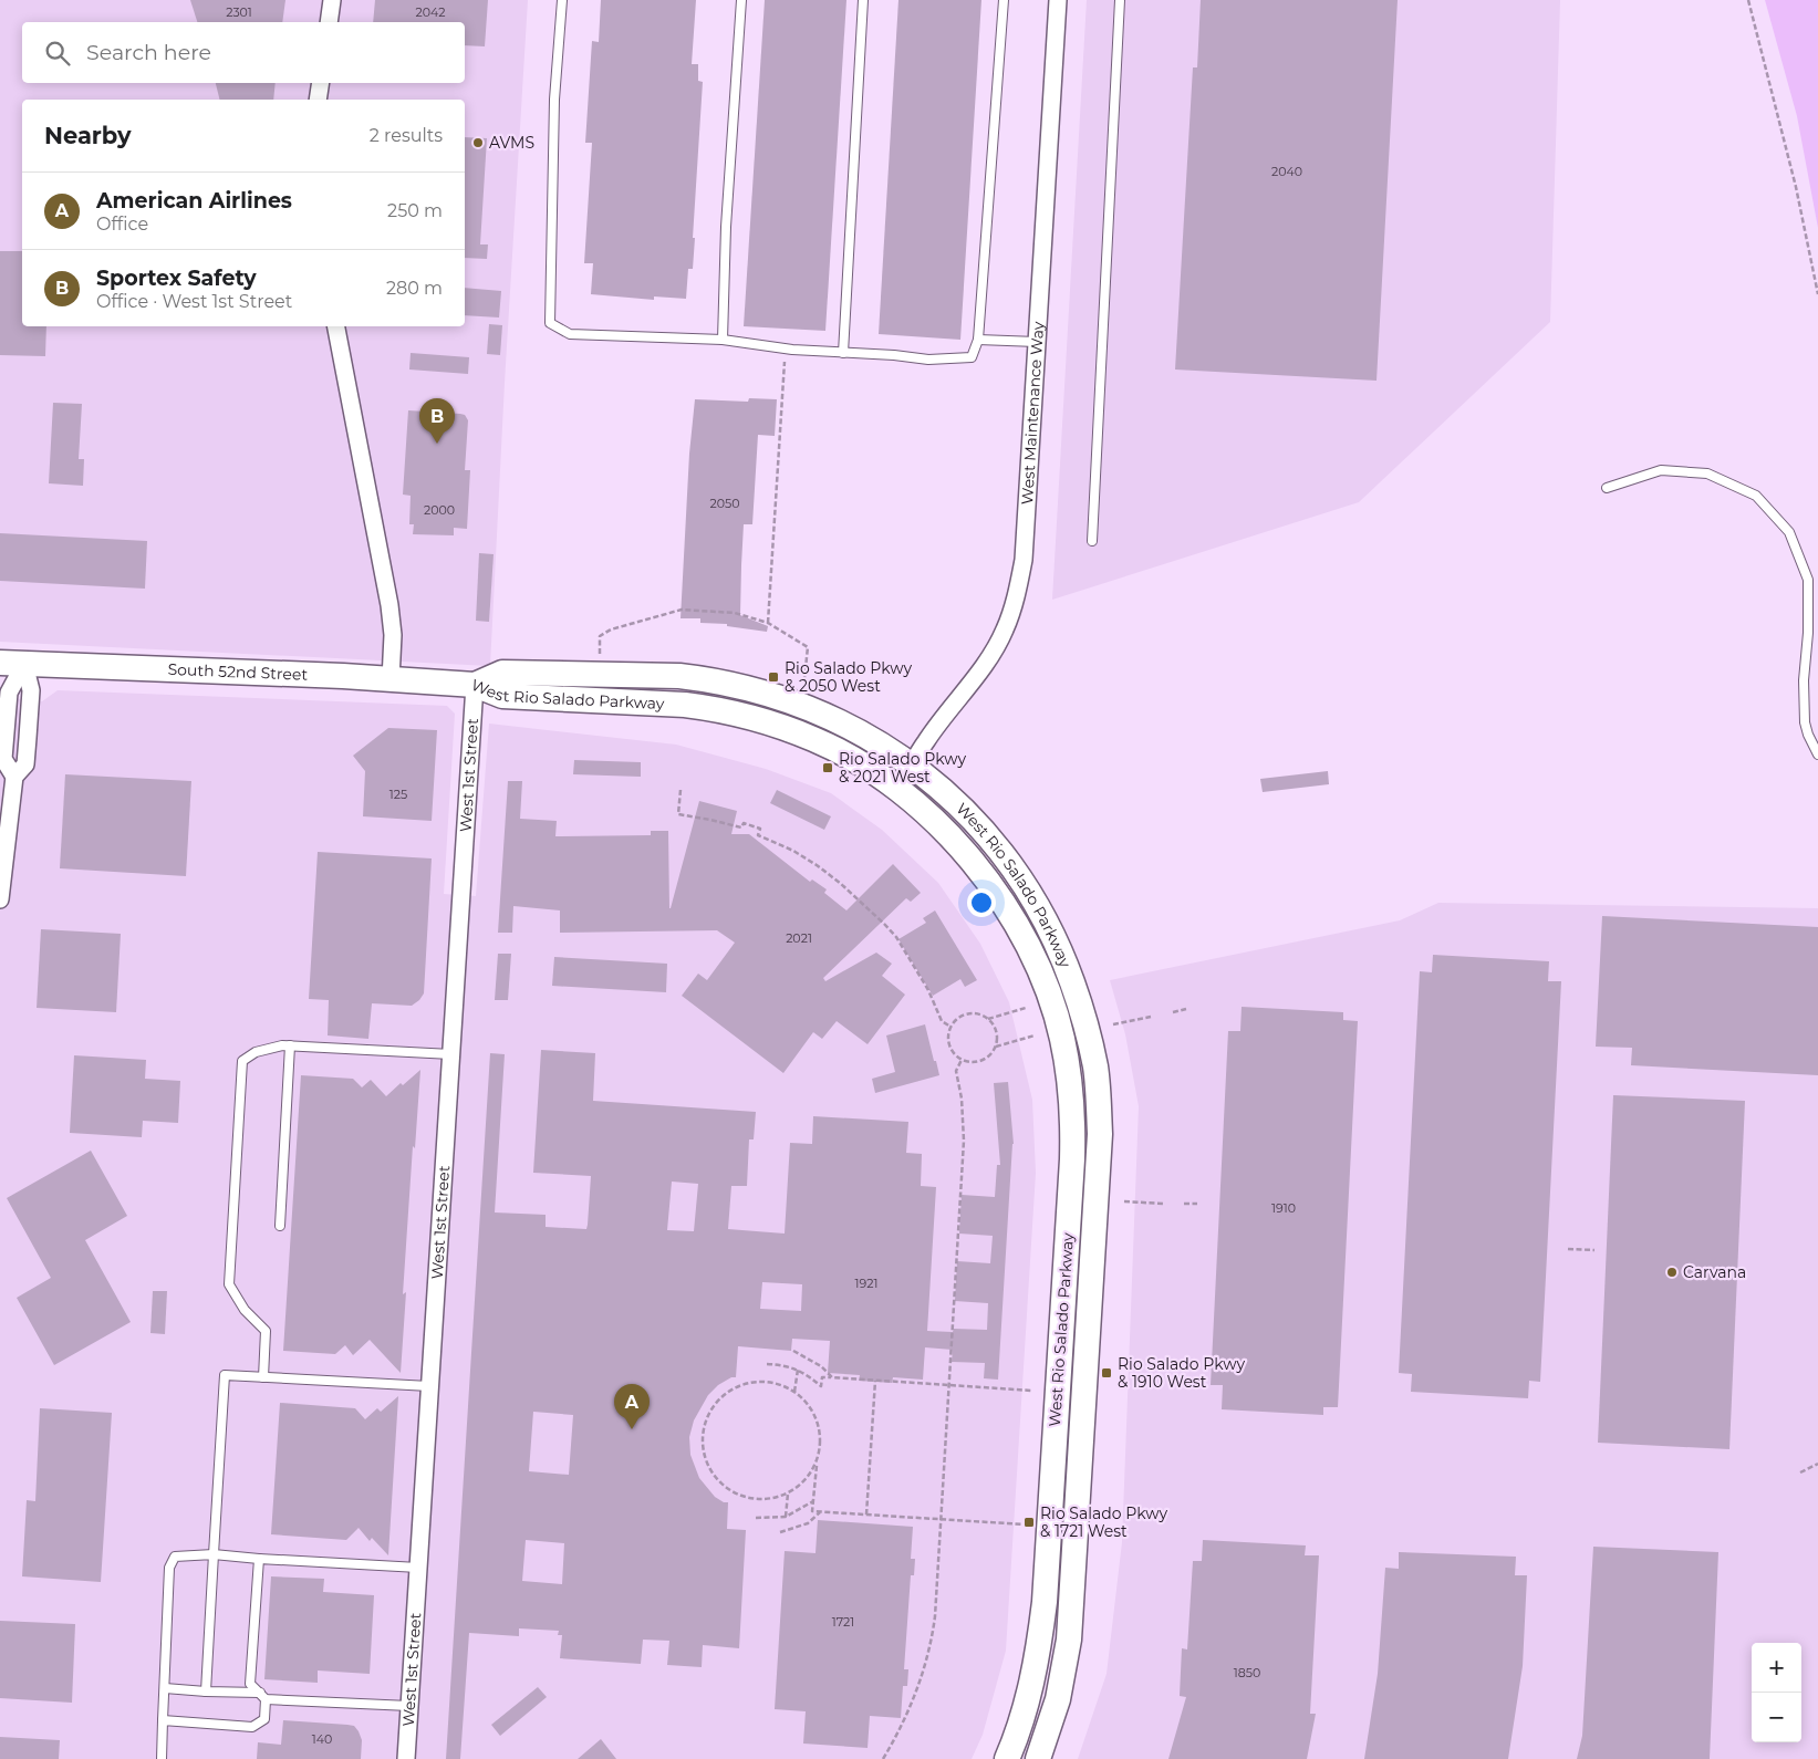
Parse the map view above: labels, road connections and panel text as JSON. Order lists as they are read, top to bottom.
{
  "streets": {
    "main road": ["South 52nd Street", "West Rio Salado Parkway"],
    "street": ["West Maintenance Way", "West 1st Street"]
  },
  "crossings": [
    ["West Maintenance Way", "West Rio Salado Parkway"],
    ["South 52nd Street", "West Rio Salado Parkway"],
    ["South 52nd Street", "West 1st Street"],
    ["West Rio Salado Parkway", "West 1st Street"]
  ],
  "places": {
    "other": ["AVMS", "Carvana"],
    "transit": [
      "Rio Salado Pkwy & 2050 West",
      "Rio Salado Pkwy & 2021 West",
      "Rio Salado Pkwy & 1910 West",
      "Rio Salado Pkwy & 1721 West"
    ]
  },
  "house_numbers": [
    "2301",
    "2042",
    "2040",
    "2050",
    "2000",
    "125",
    "2021",
    "1910",
    "1921",
    "1721",
    "1850",
    "140"
  ],
  "page": {
    "search": "Search here",
    "heading": ["Nearby", "2 results"],
    "list": [
      {
        "mark": "A",
        "name": "American Airlines",
        "note": "Office",
        "value": "250 m"
      },
      {
        "mark": "B",
        "name": "Sportex Safety",
        "note": "Office · West 1st Street",
        "value": "280 m"
      }
    ],
    "pins": ["B", "A"],
    "map_buttons": ["+", "−"]
  }
}
